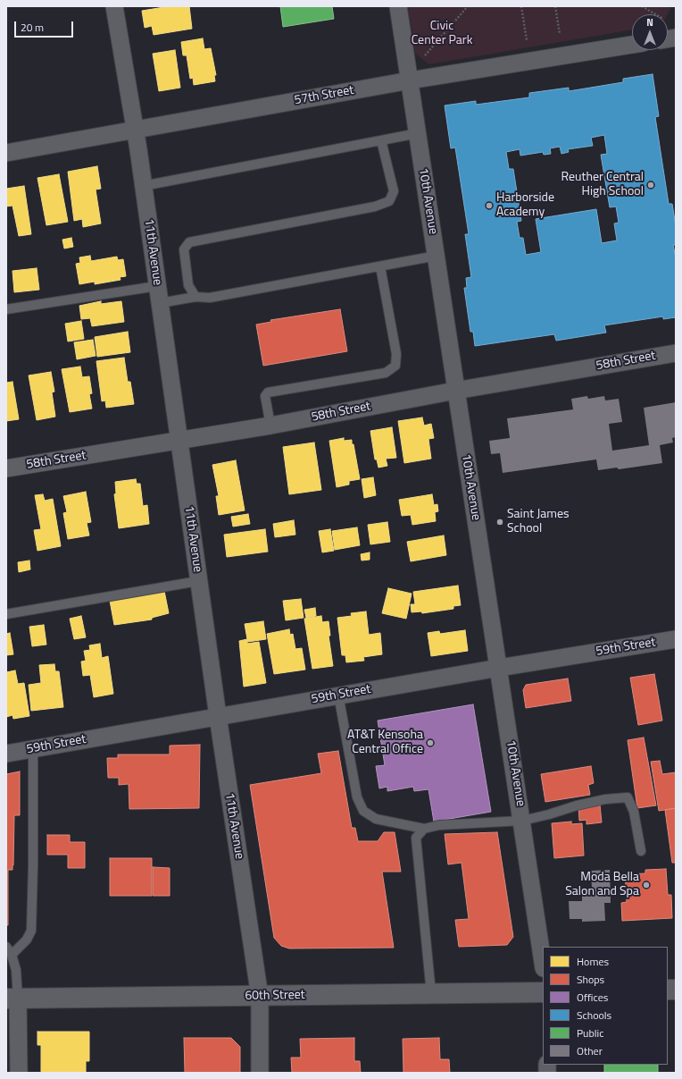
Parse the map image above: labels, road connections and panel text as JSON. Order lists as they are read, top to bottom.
{
  "streets": {
    "street": [
      "57th Street",
      "10th Avenue",
      "11th Avenue",
      "58th Street",
      "59th Street",
      "60th Street"
    ]
  },
  "crossings": [
    ["57th Street", "10th Avenue"],
    ["57th Street", "11th Avenue"],
    ["10th Avenue", "58th Street"],
    ["10th Avenue", "59th Street"],
    ["11th Avenue", "58th Street"],
    ["11th Avenue", "59th Street"],
    ["11th Avenue", "60th Street"]
  ],
  "parks": ["Civic Center Park"],
  "places": [
    "Reuther Central High School",
    "Harborside Academy",
    "Saint James School",
    "AT&T Kensoha Central Office",
    "Moda Bella Salon and Spa"
  ],
  "legend": [
    "Homes",
    "Shops",
    "Offices",
    "Schools",
    "Public",
    "Other"
  ],
  "scale_bar": "20 m",
  "north": "top"
}
